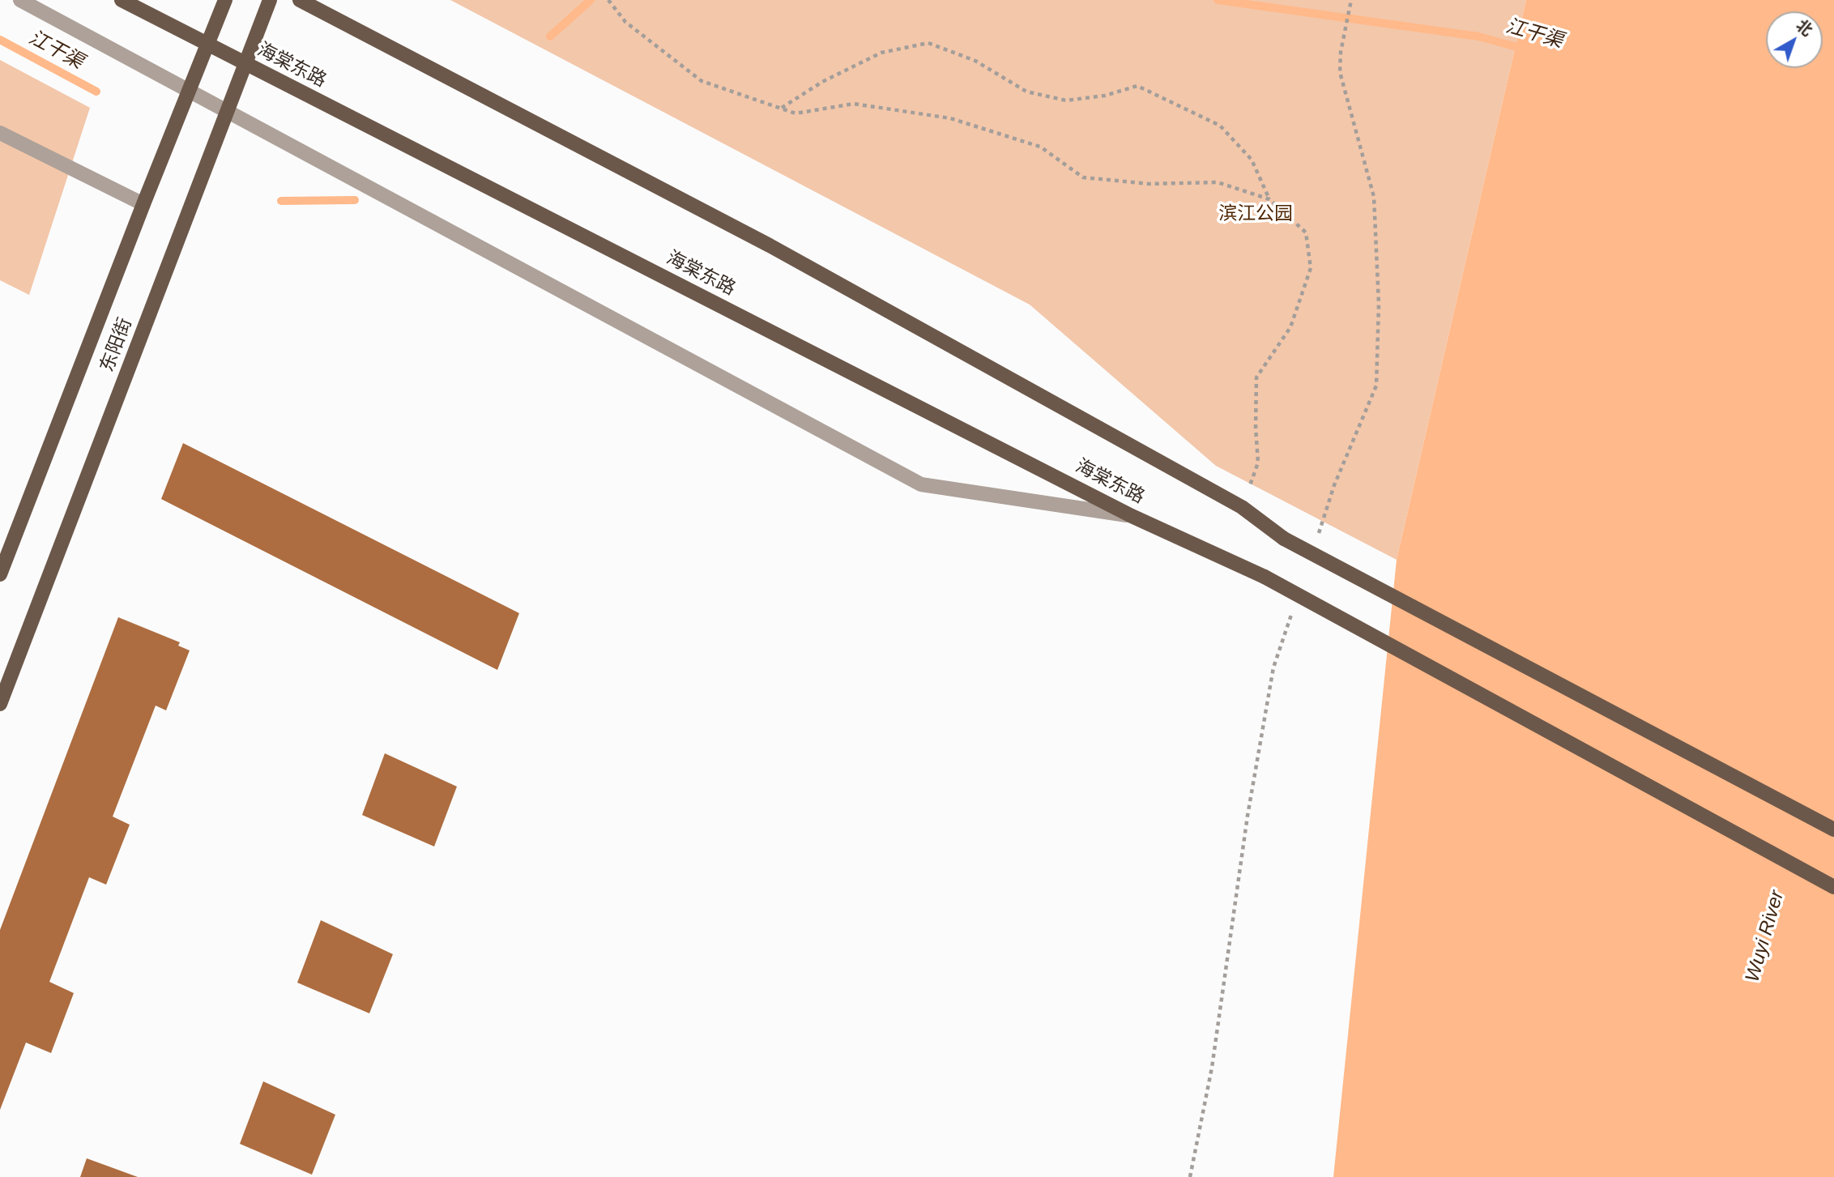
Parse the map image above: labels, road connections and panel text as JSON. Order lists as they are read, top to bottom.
{
  "streets": {
    "main road": ["海棠东路", "东阳街"]
  },
  "crossings": [
    ["海棠东路", "东阳街"]
  ],
  "water": ["江干渠", "Wuyi River"],
  "parks": ["滨江公园"],
  "north": "top right"
}
